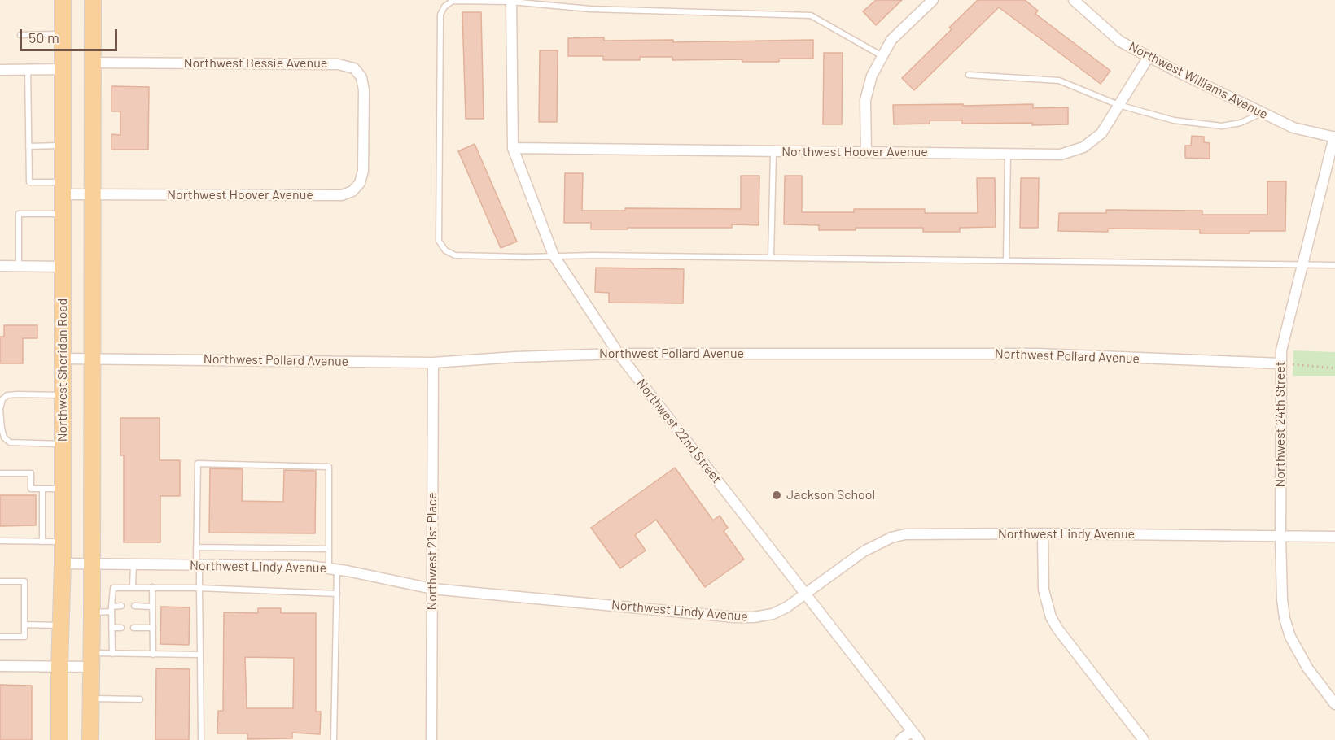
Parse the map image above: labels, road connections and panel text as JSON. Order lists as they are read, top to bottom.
{
  "streets": {
    "main road": ["Northwest Sheridan Road"],
    "street": [
      "Northwest Bessie Avenue",
      "Northwest Williams Avenue",
      "Northwest Hoover Avenue",
      "Northwest Pollard Avenue",
      "Northwest 24th Street",
      "Northwest 22nd Street",
      "Northwest Lindy Avenue",
      "Northwest 21st Place"
    ]
  },
  "crossings": [
    ["Northwest Bessie Avenue", "Northwest Hoover Avenue"],
    ["Northwest Williams Avenue", "Northwest Hoover Avenue"],
    ["Northwest Williams Avenue", "Northwest 24th Street"],
    ["Northwest Hoover Avenue", "Northwest Sheridan Road"],
    ["Northwest Hoover Avenue", "Northwest 22nd Street"],
    ["Northwest Pollard Avenue", "Northwest Sheridan Road"],
    ["Northwest Pollard Avenue", "Northwest 24th Street"],
    ["Northwest Pollard Avenue", "Northwest 22nd Street"],
    ["Northwest Pollard Avenue", "Northwest 21st Place"],
    ["Northwest Sheridan Road", "Northwest Lindy Avenue"],
    ["Northwest 24th Street", "Northwest Lindy Avenue"],
    ["Northwest 22nd Street", "Northwest Lindy Avenue"],
    ["Northwest Lindy Avenue", "Northwest 21st Place"]
  ],
  "places": ["Jackson School"],
  "scale_bar": "50 m"
}
